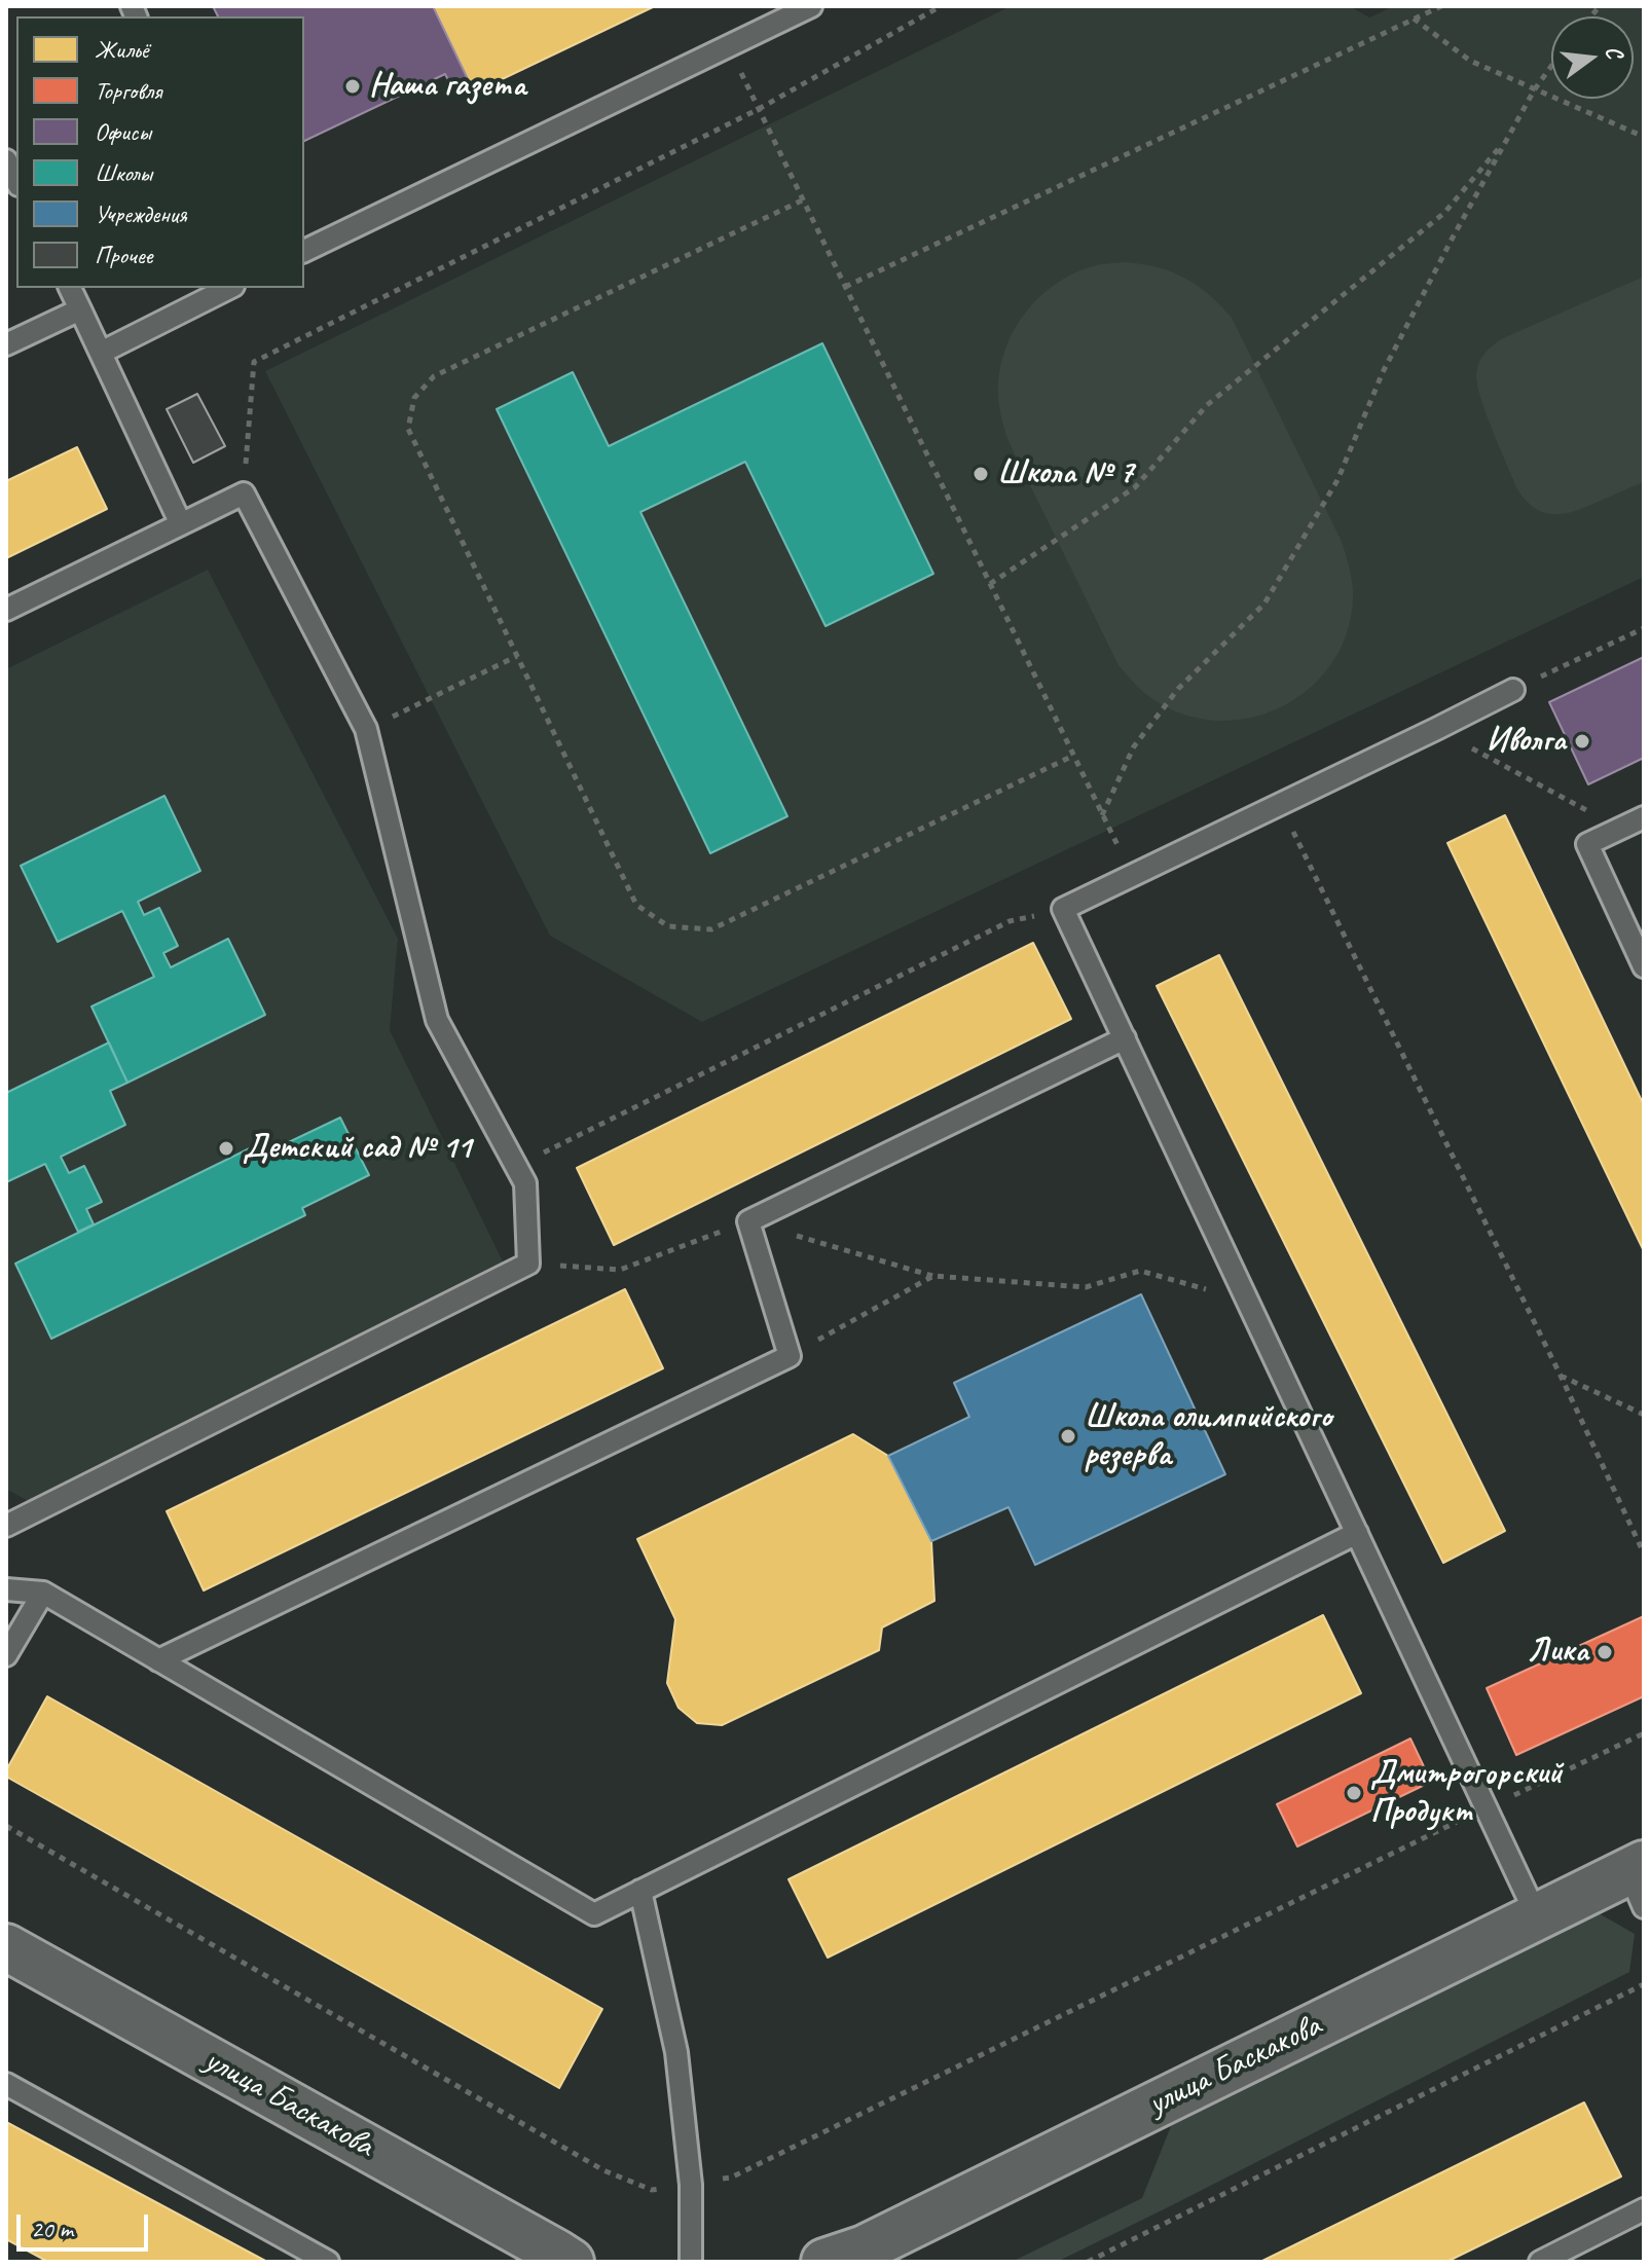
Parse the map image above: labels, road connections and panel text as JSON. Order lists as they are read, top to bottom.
{
  "streets": {
    "street": ["улица Баскакова"]
  },
  "places": [
    "Наша газета",
    "Школа № 7",
    "Иволга",
    "Детский сад № 11",
    "Школа олимпийского резерва",
    "Лика",
    "Дмитрогорский Продукт"
  ],
  "legend": [
    "Жильё",
    "Торговля",
    "Офисы",
    "Школы",
    "Учреждения",
    "Прочее"
  ],
  "scale_bar": "20 m",
  "north": "right"
}
